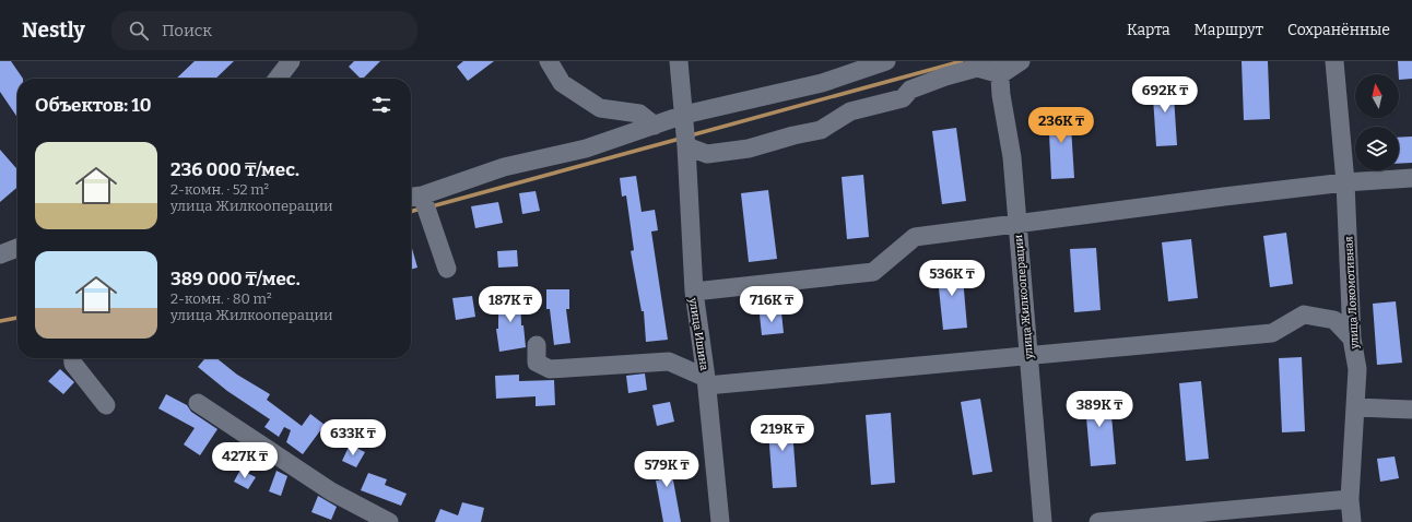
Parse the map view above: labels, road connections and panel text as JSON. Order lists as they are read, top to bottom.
{
  "streets": {
    "street": ["улица Локомотивная", "улица Жилкооперации", "улица Ишина"]
  },
  "north": "top",
  "page": {
    "header": "Nestly",
    "search": "Поиск",
    "nav": ["Карта", "Маршрут", "Сохранённые"],
    "price": [
      "692K ₸",
      "236K ₸",
      "536K ₸",
      "187K ₸",
      "716K ₸",
      "389K ₸",
      "219K ₸",
      "633K ₸",
      "427K ₸",
      "579K ₸"
    ],
    "heading": "Объектов: 10",
    "list": [
      {
        "name": "236 000 ₸/мес.",
        "note": "2-комн. · 52 m² · улица Жилкооперации"
      },
      {
        "name": "389 000 ₸/мес.",
        "note": "2-комн. · 80 m² · улица Жилкооперации"
      }
    ]
  }
}
